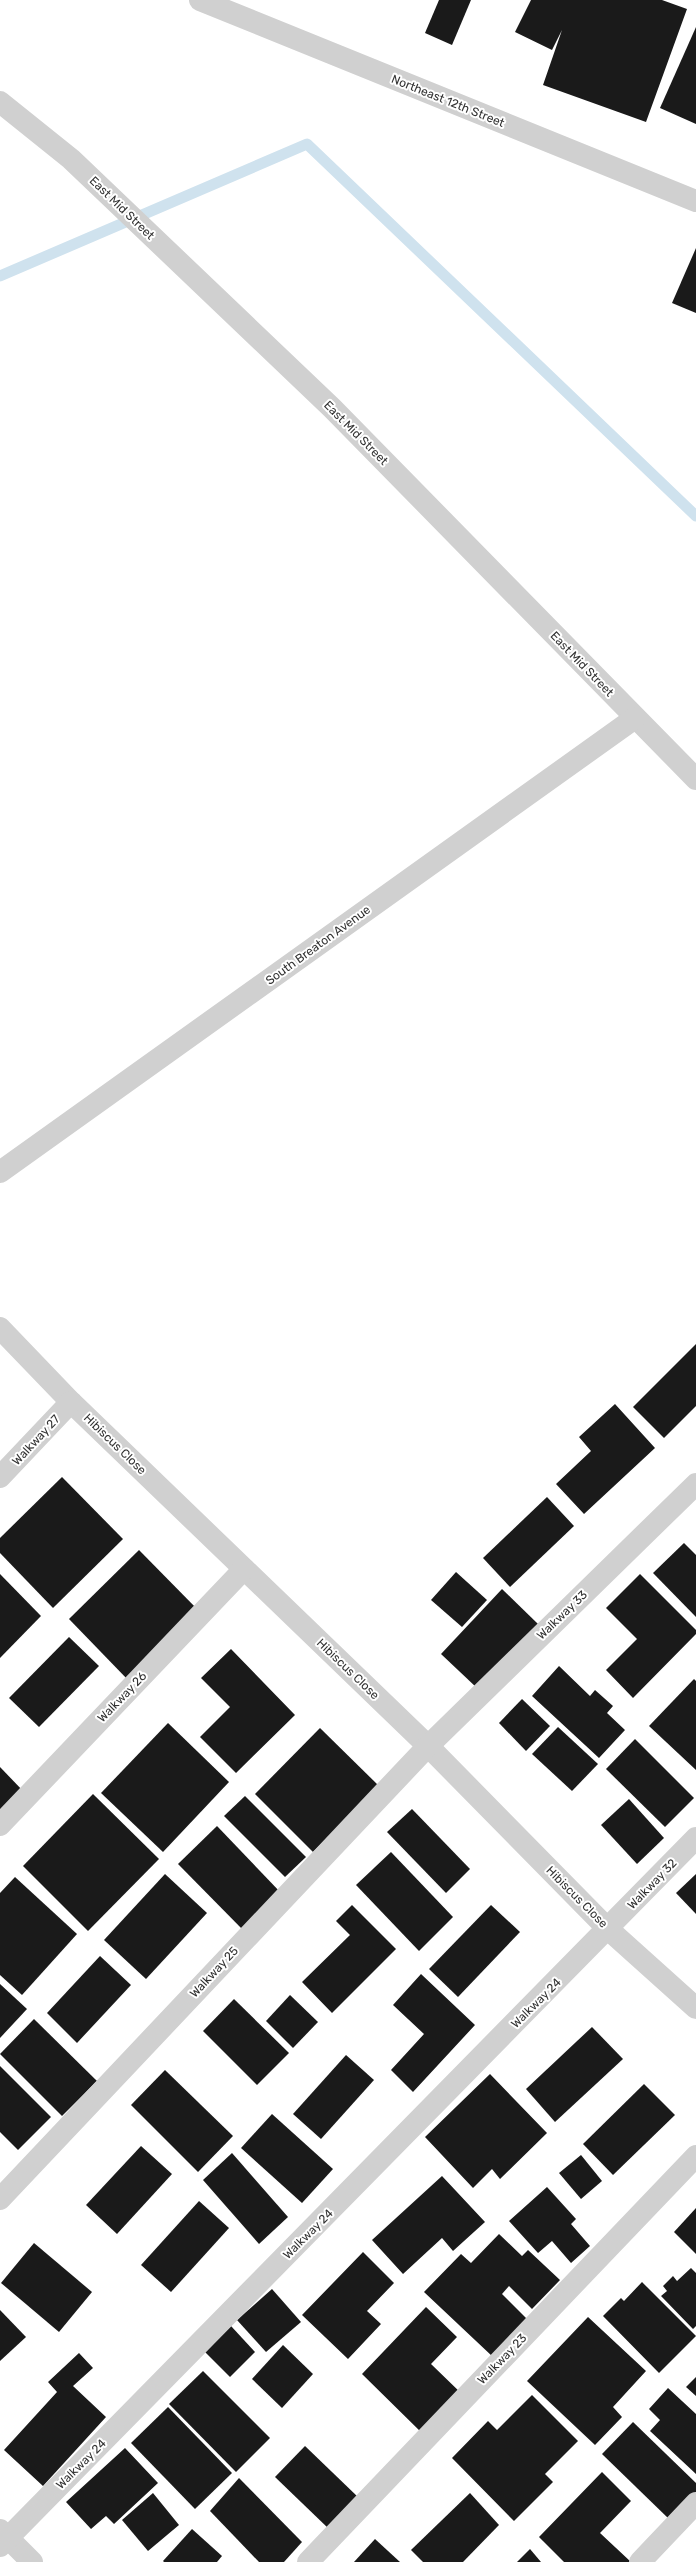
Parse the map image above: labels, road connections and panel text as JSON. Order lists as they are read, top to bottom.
{
  "streets": {
    "street": [
      "Northeast 12th Street",
      "East Mid Street",
      "South Breaton Avenue",
      "Walkway 27",
      "Hibiscus Close",
      "Walkway 33",
      "Walkway 26",
      "Walkway 32",
      "Walkway 25",
      "Walkway 24",
      "Walkway 23"
    ]
  },
  "crossings": [
    ["East Mid Street", "South Breaton Avenue"],
    ["Walkway 27", "Hibiscus Close"],
    ["Hibiscus Close", "Walkway 33"],
    ["Hibiscus Close", "Walkway 26"],
    ["Hibiscus Close", "Walkway 32"],
    ["Hibiscus Close", "Walkway 25"],
    ["Hibiscus Close", "Walkway 24"],
    ["Walkway 33", "Walkway 25"],
    ["Walkway 32", "Walkway 24"]
  ]
}
